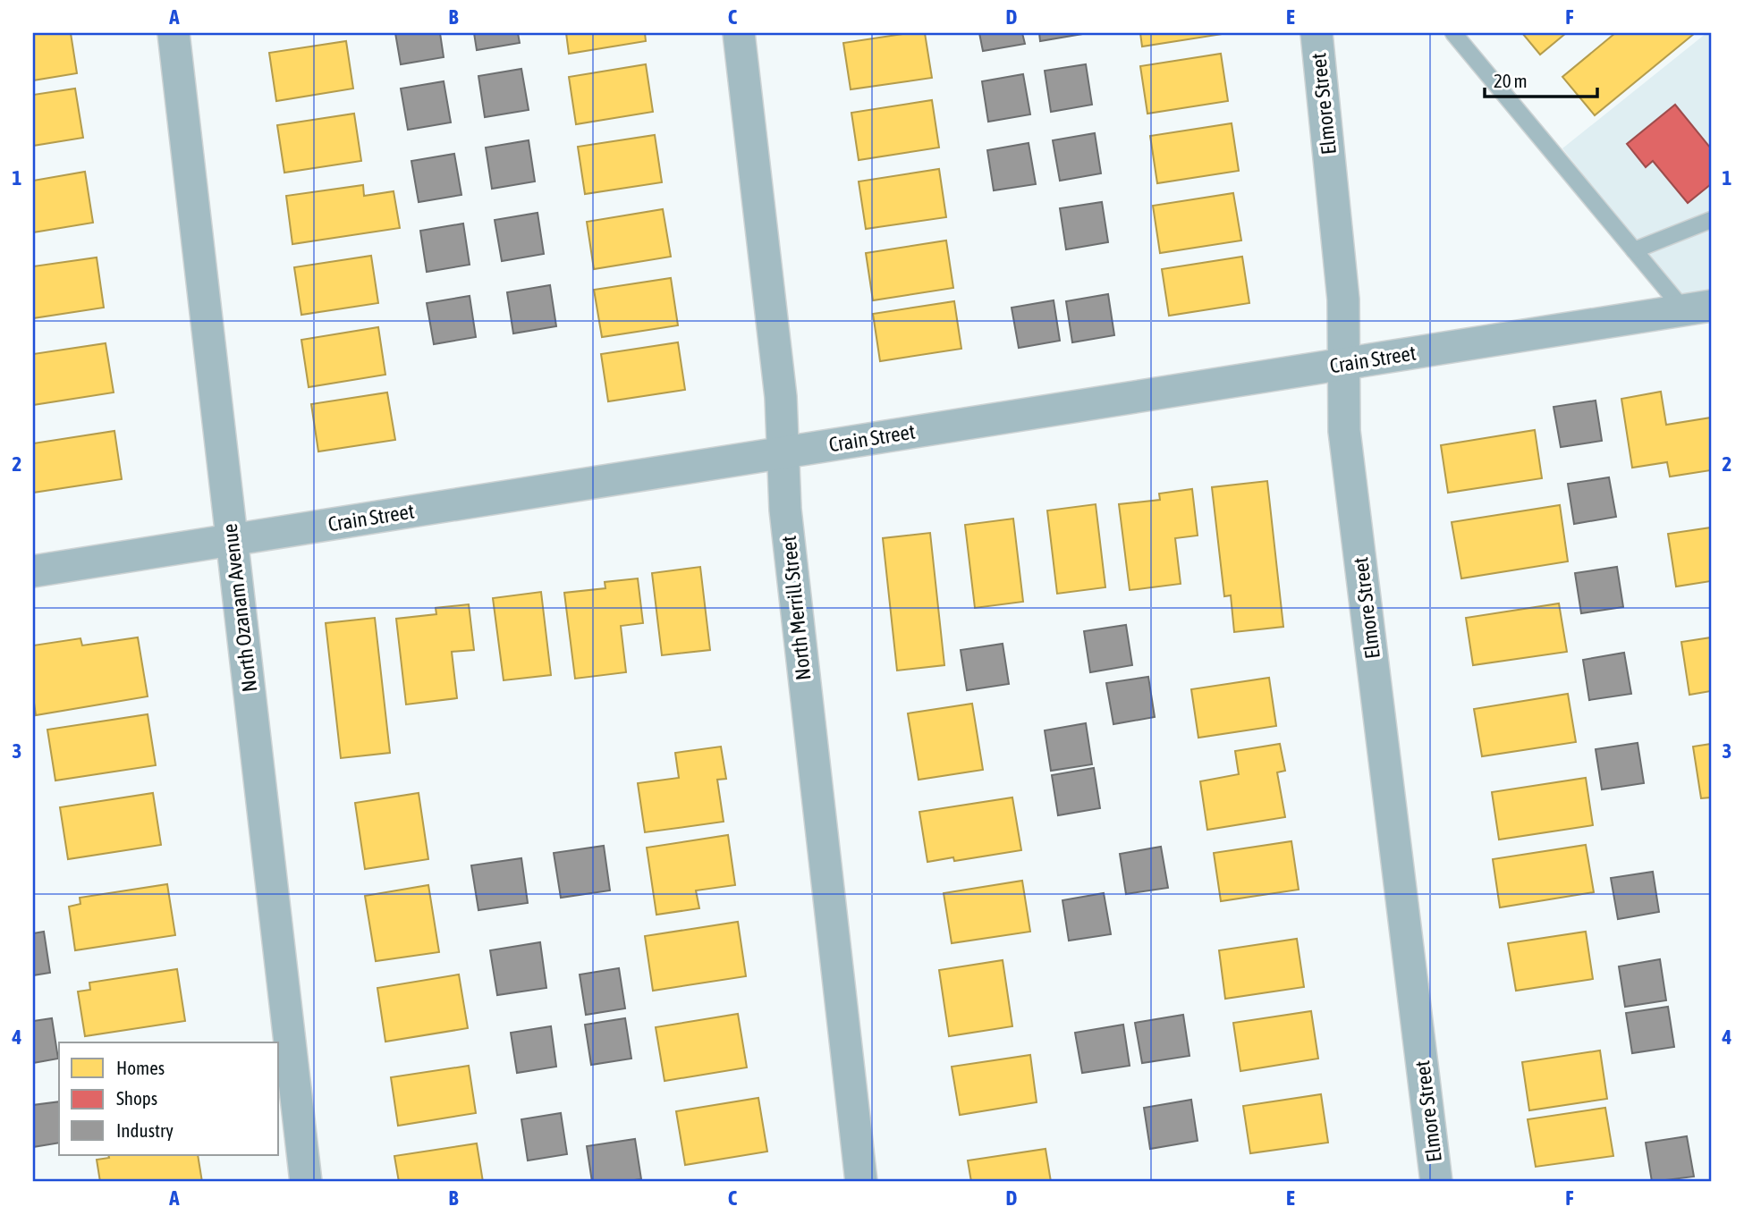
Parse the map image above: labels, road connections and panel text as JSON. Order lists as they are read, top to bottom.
{
  "streets": {
    "street": [
      "Elmore Street",
      "Crain Street",
      "North Ozanam Avenue",
      "North Merrill Street"
    ]
  },
  "crossings": [
    ["Elmore Street", "Crain Street"],
    ["Crain Street", "North Ozanam Avenue"],
    ["Crain Street", "North Merrill Street"]
  ],
  "legend": ["Homes", "Shops", "Industry"],
  "scale_bar": "20 m",
  "grid": {
    "columns": [
      "A",
      "B",
      "C",
      "D",
      "E",
      "F"
    ],
    "rows": [
      "1",
      "2",
      "3",
      "4"
    ]
  }
}
